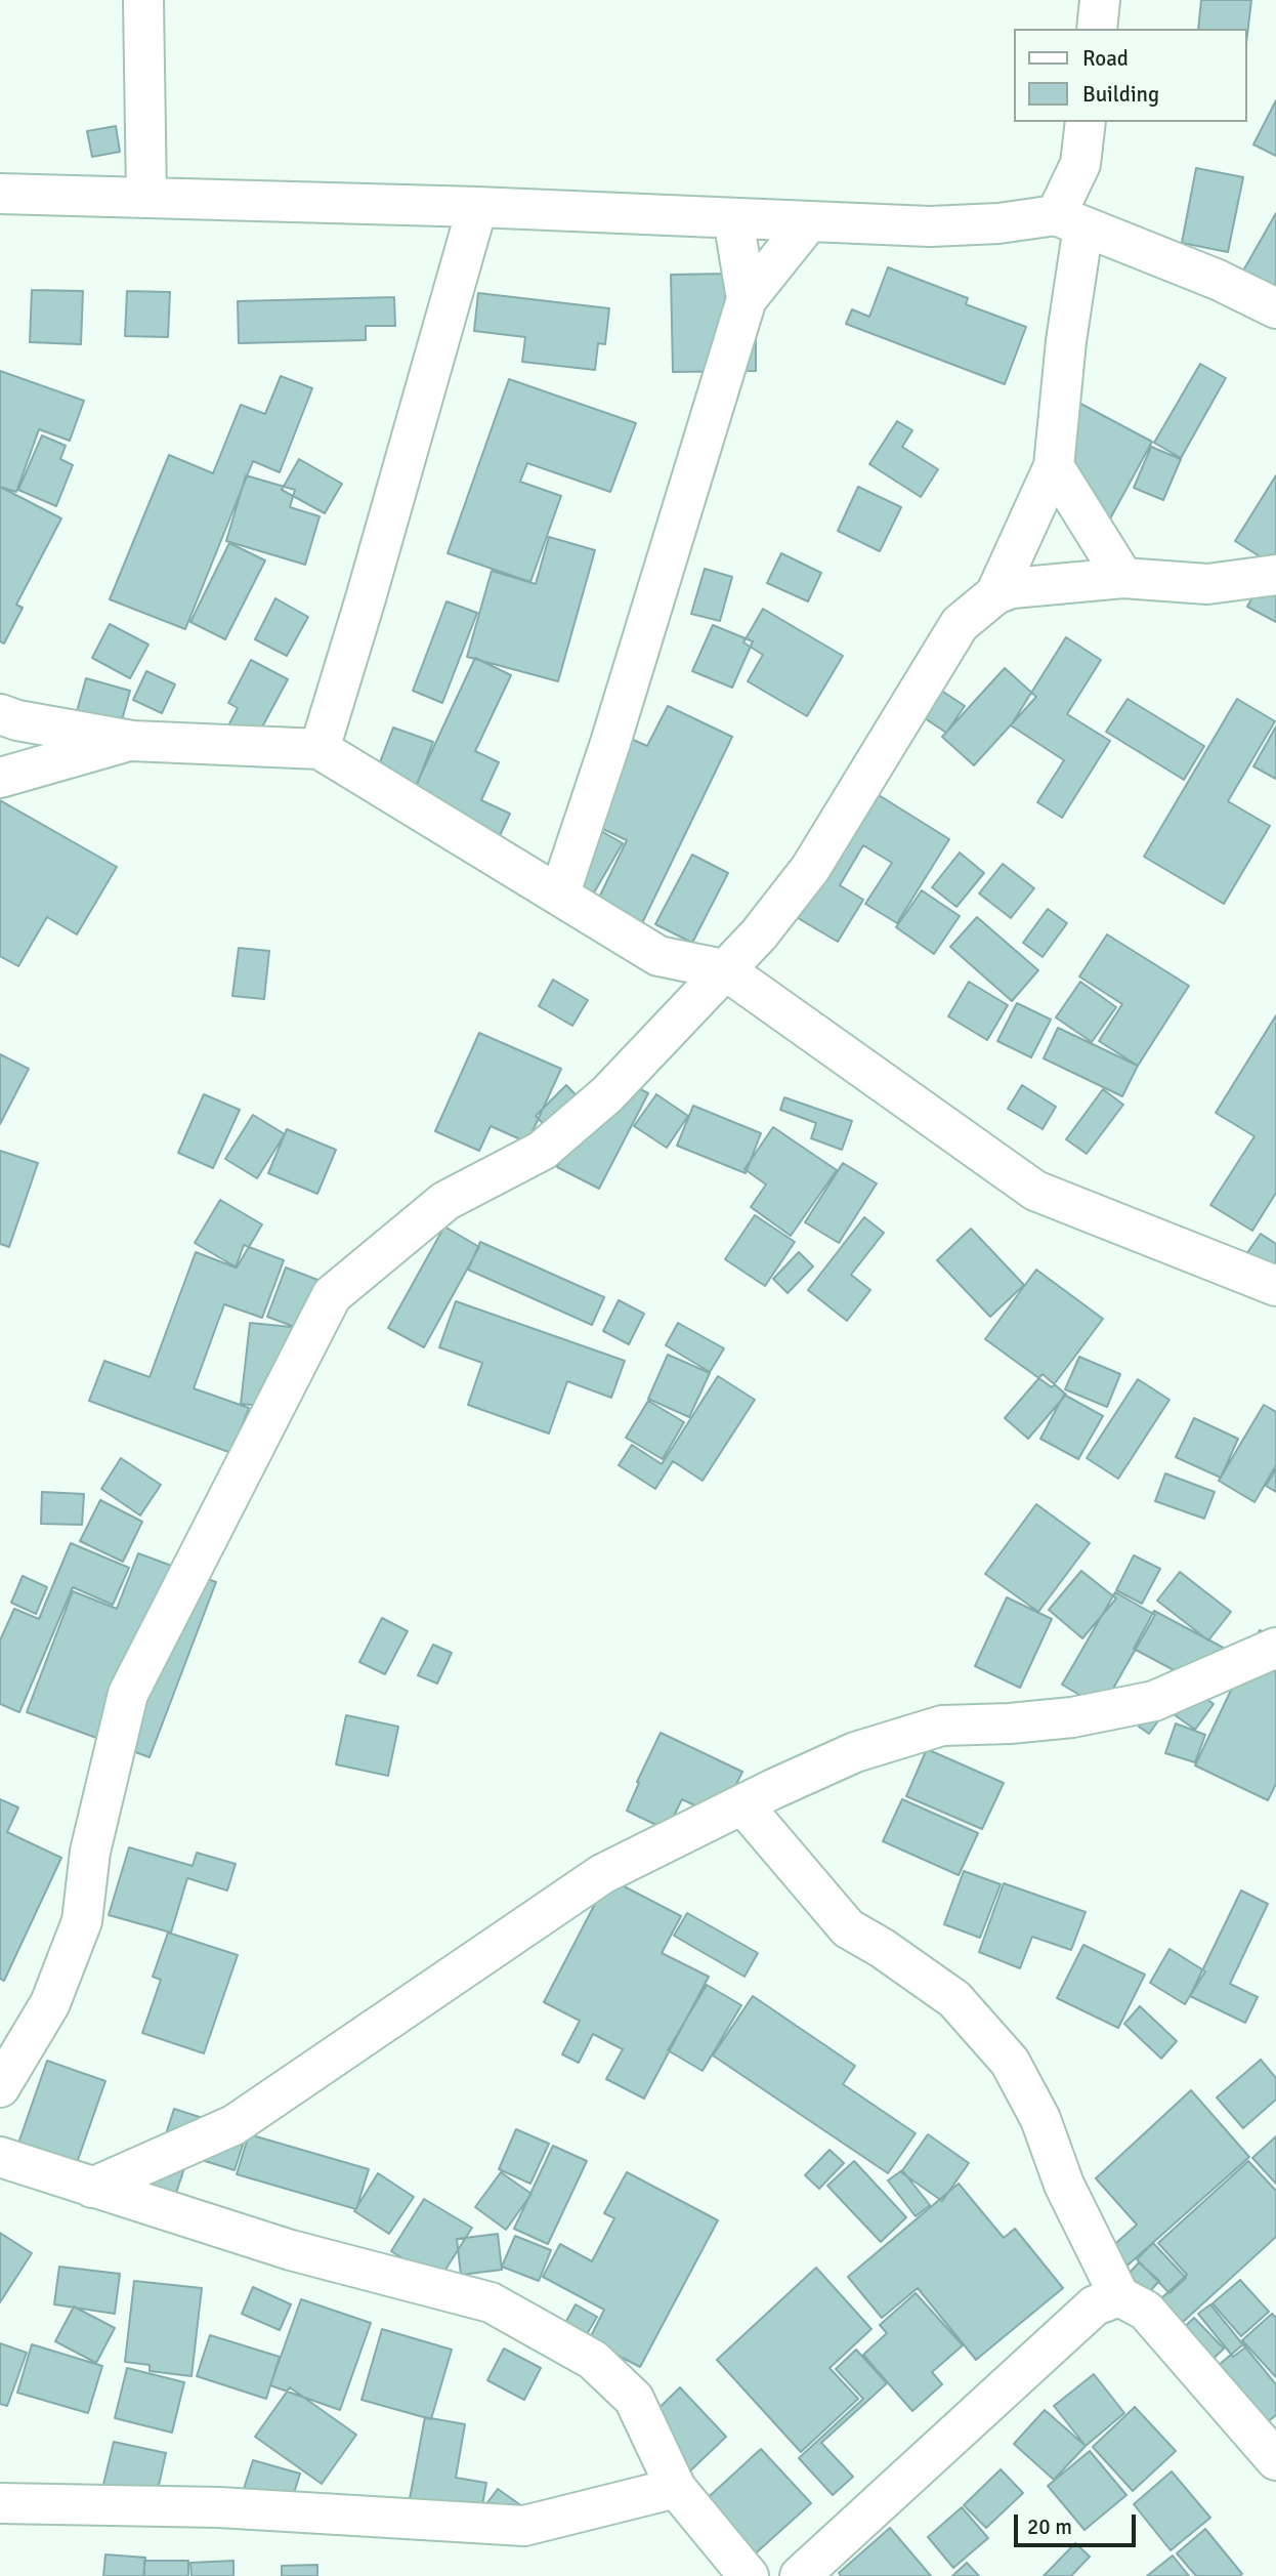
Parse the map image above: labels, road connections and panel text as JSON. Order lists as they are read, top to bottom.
{
  "legend": ["Road", "Building"],
  "scale_bar": "20 m"
}
